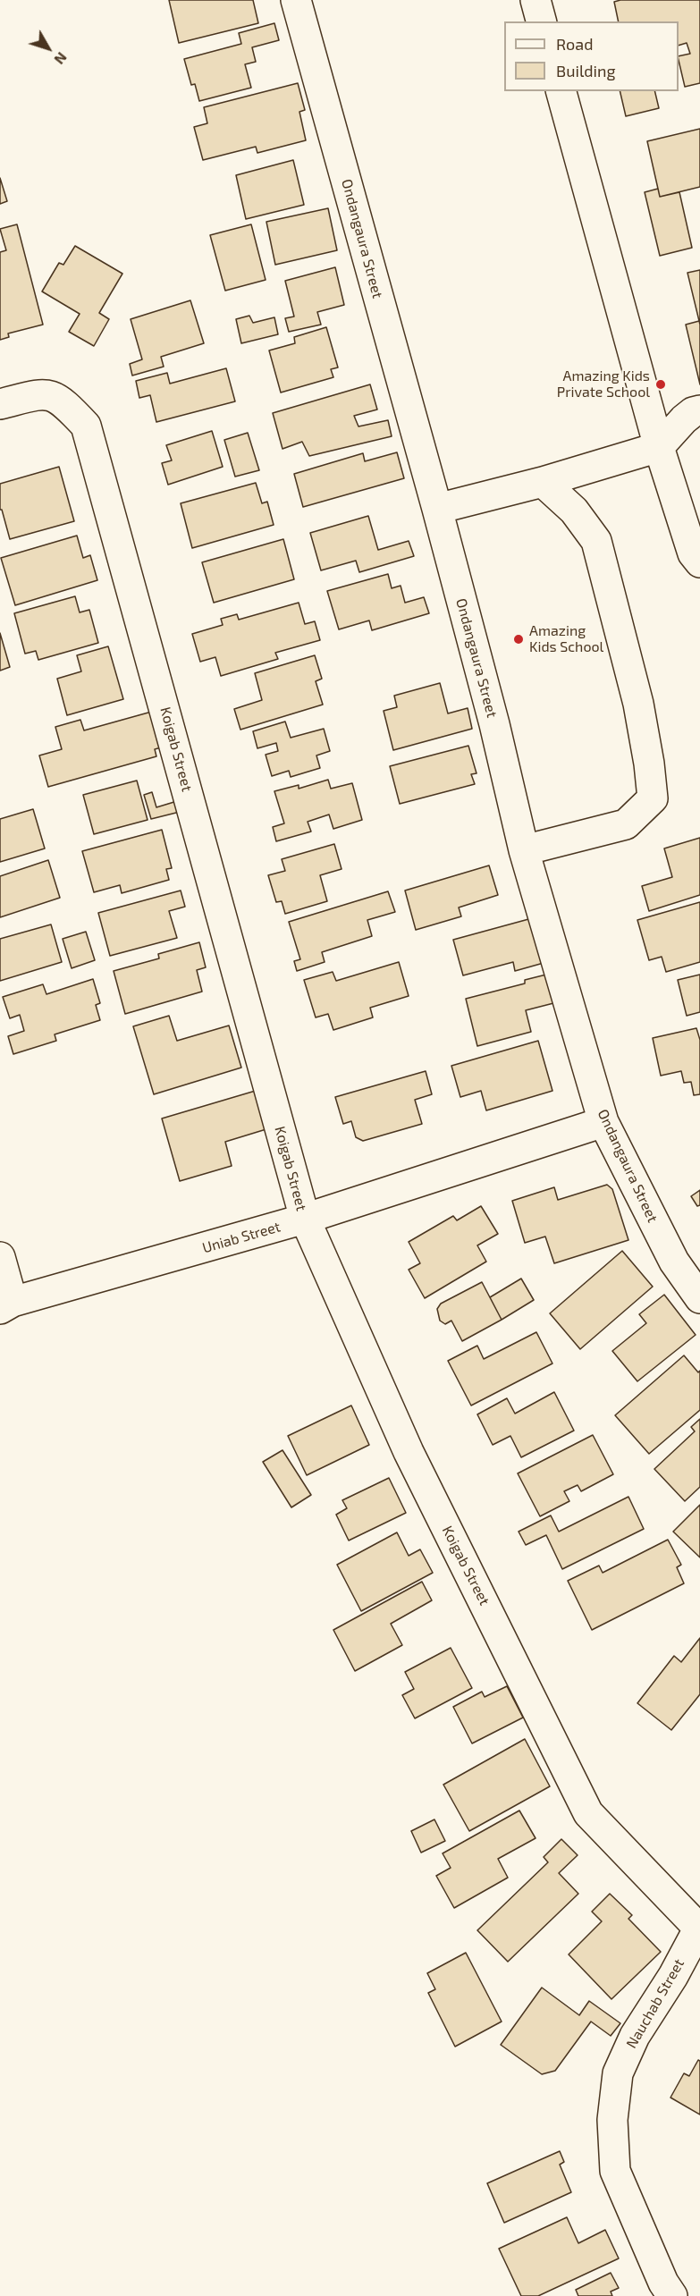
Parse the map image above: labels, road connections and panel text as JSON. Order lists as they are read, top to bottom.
{
  "streets": {
    "street": [
      "Ondangaura Street",
      "Koigab Street",
      "Uniab Street",
      "Nauchab Street"
    ]
  },
  "crossings": [
    ["Ondangaura Street", "Uniab Street"],
    ["Koigab Street", "Uniab Street"],
    ["Koigab Street", "Nauchab Street"]
  ],
  "places": ["Amazing Kids Private School", "Amazing Kids School"],
  "legend": ["Road", "Building"],
  "north": "bottom right"
}
